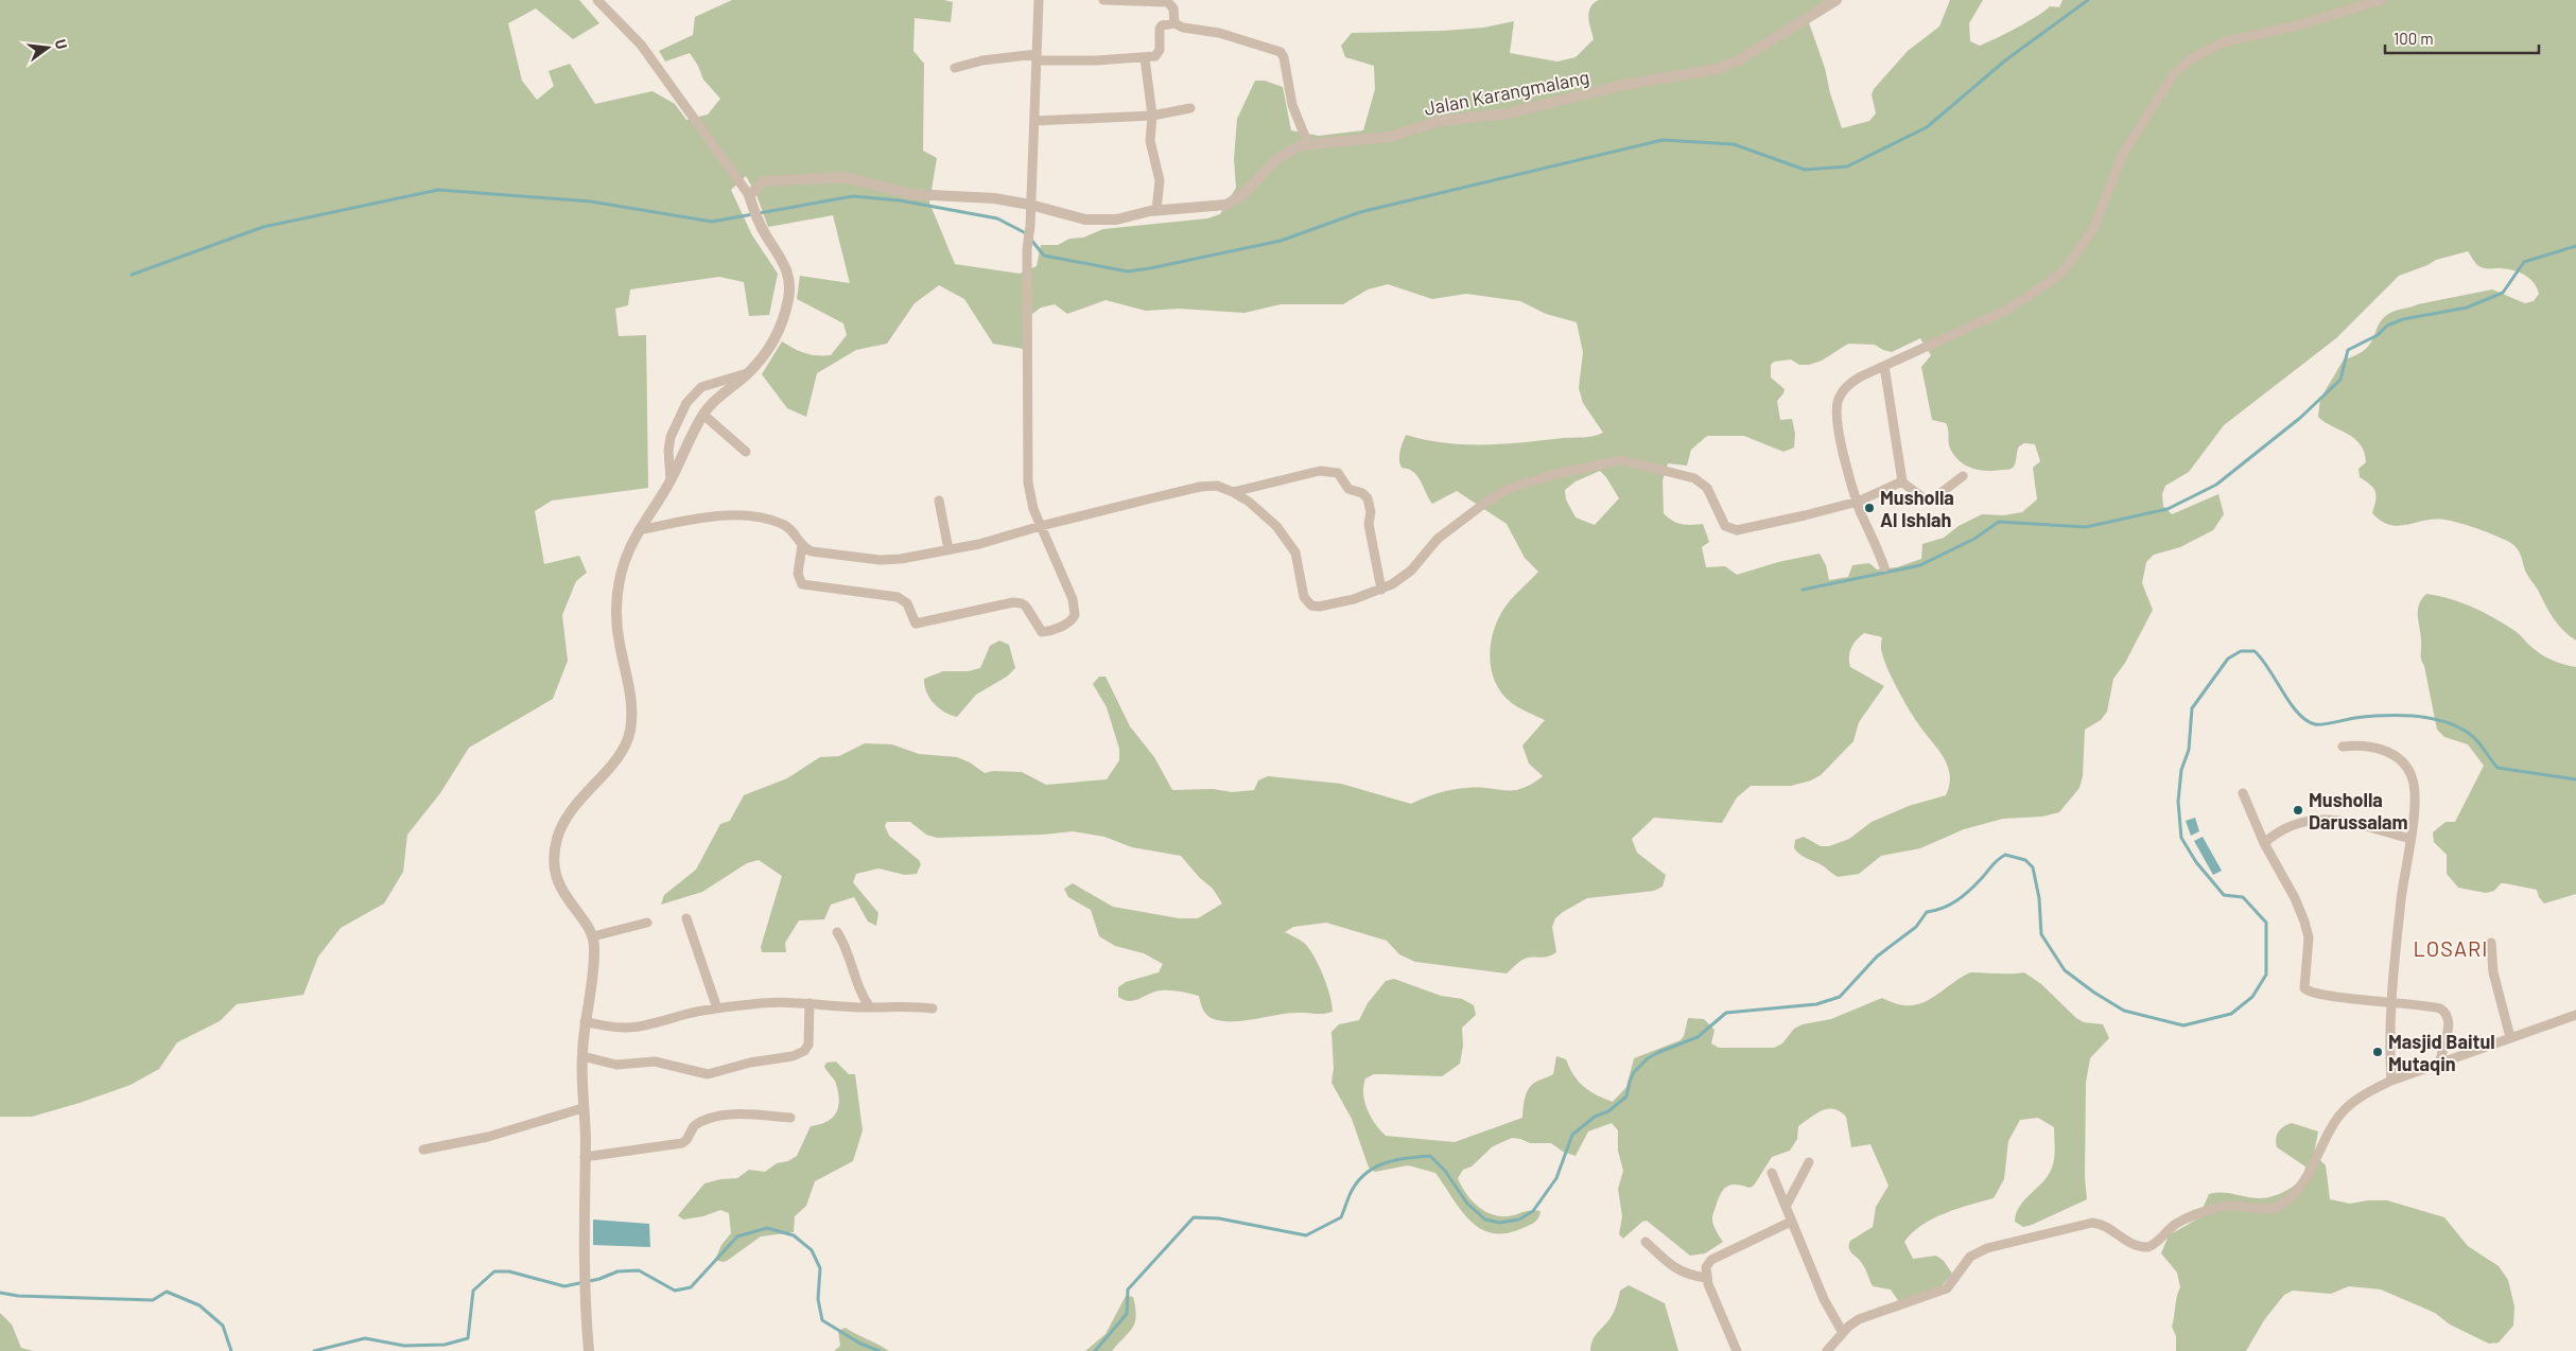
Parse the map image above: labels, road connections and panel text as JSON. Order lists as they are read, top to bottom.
{
  "streets": {
    "street": ["Jalan Karangmalang"]
  },
  "districts": ["LOSARI"],
  "places": ["Musholla Al Ishlah", "Musholla Darussalam", "Masjid Baitul Mutaqin"],
  "scale_bar": "100 m",
  "north": "right"
}
